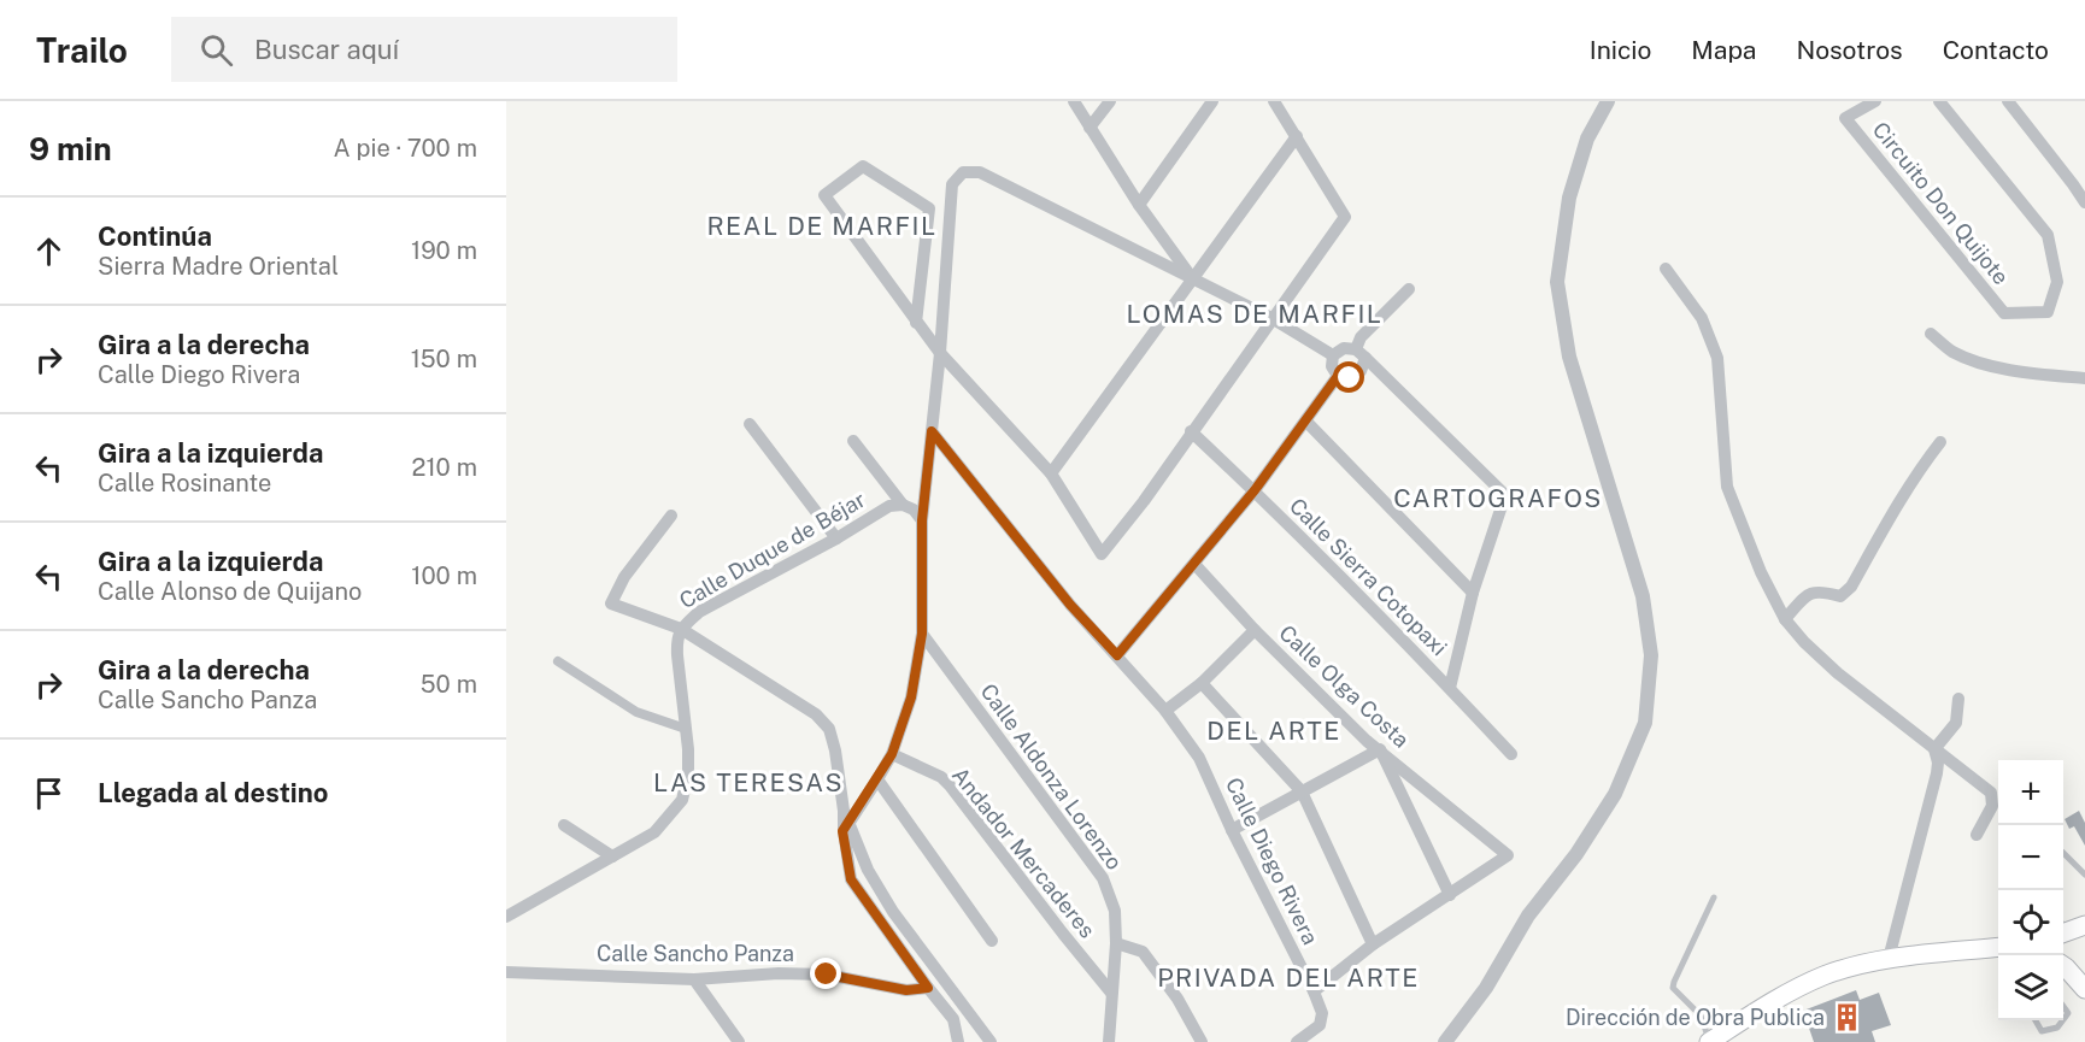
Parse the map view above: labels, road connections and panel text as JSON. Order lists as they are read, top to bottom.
{
  "streets": {
    "street": [
      "Circuito Don Quijote",
      "Calle Duque de Béjar",
      "Calle Sierra Cotopaxi",
      "Calle Olga Costa",
      "Calle Aldonza Lorenzo",
      "Andador Mercaderes",
      "Calle Diego Rivera",
      "Calle Sancho Panza"
    ]
  },
  "crossings": [
    ["Calle Aldonza Lorenzo", "Andador Mercaderes"]
  ],
  "districts": [
    "REAL DE MARFIL",
    "LOMAS DE MARFIL",
    "CARTOGRAFOS",
    "DEL ARTE",
    "LAS TERESAS",
    "PRIVADA DEL ARTE"
  ],
  "places": {
    "building": ["Dirección de Obra Publica"]
  },
  "page": {
    "header": "Trailo",
    "search": "Buscar aquí",
    "nav": [
      "Inicio",
      "Mapa",
      "Nosotros",
      "Contacto"
    ],
    "heading": ["9 min", "A pie · 700 m"],
    "list": [
      ["Continúa", "Sierra Madre Oriental", "190 m"],
      ["Gira a la derecha", "Calle Diego Rivera", "150 m"],
      ["Gira a la izquierda", "Calle Rosinante", "210 m"],
      ["Gira a la izquierda", "Calle Alonso de Quijano", "100 m"],
      ["Gira a la derecha", "Calle Sancho Panza", "50 m"],
      "Llegada al destino"
    ],
    "map_buttons": ["+", "−"]
  }
}
